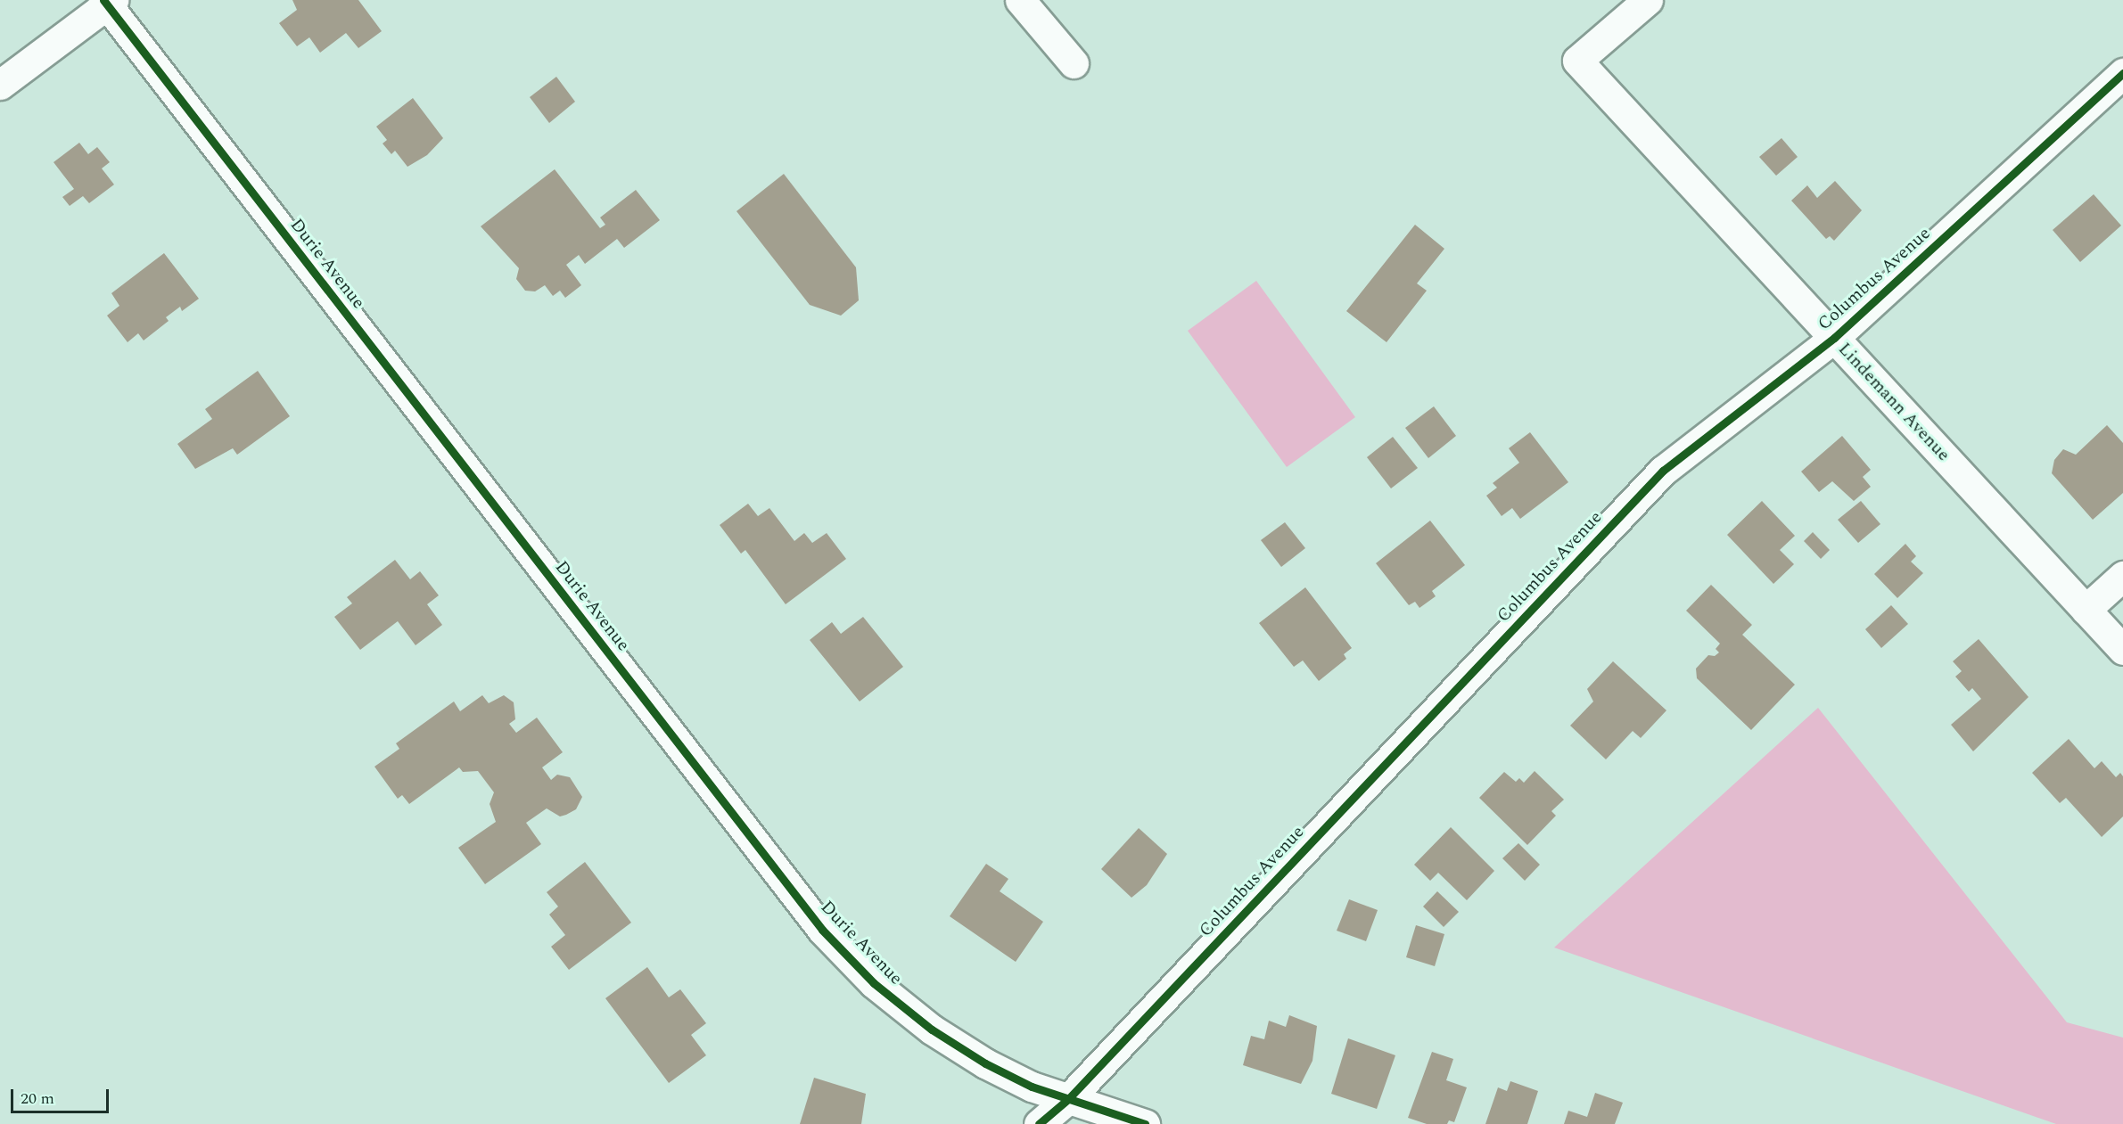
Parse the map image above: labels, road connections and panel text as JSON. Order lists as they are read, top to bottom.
{
  "streets": {
    "street": ["Durie Avenue", "Columbus Avenue", "Lindemann Avenue"]
  },
  "crossings": [
    ["Durie Avenue", "Columbus Avenue"],
    ["Columbus Avenue", "Lindemann Avenue"]
  ],
  "scale_bar": "20 m"
}
